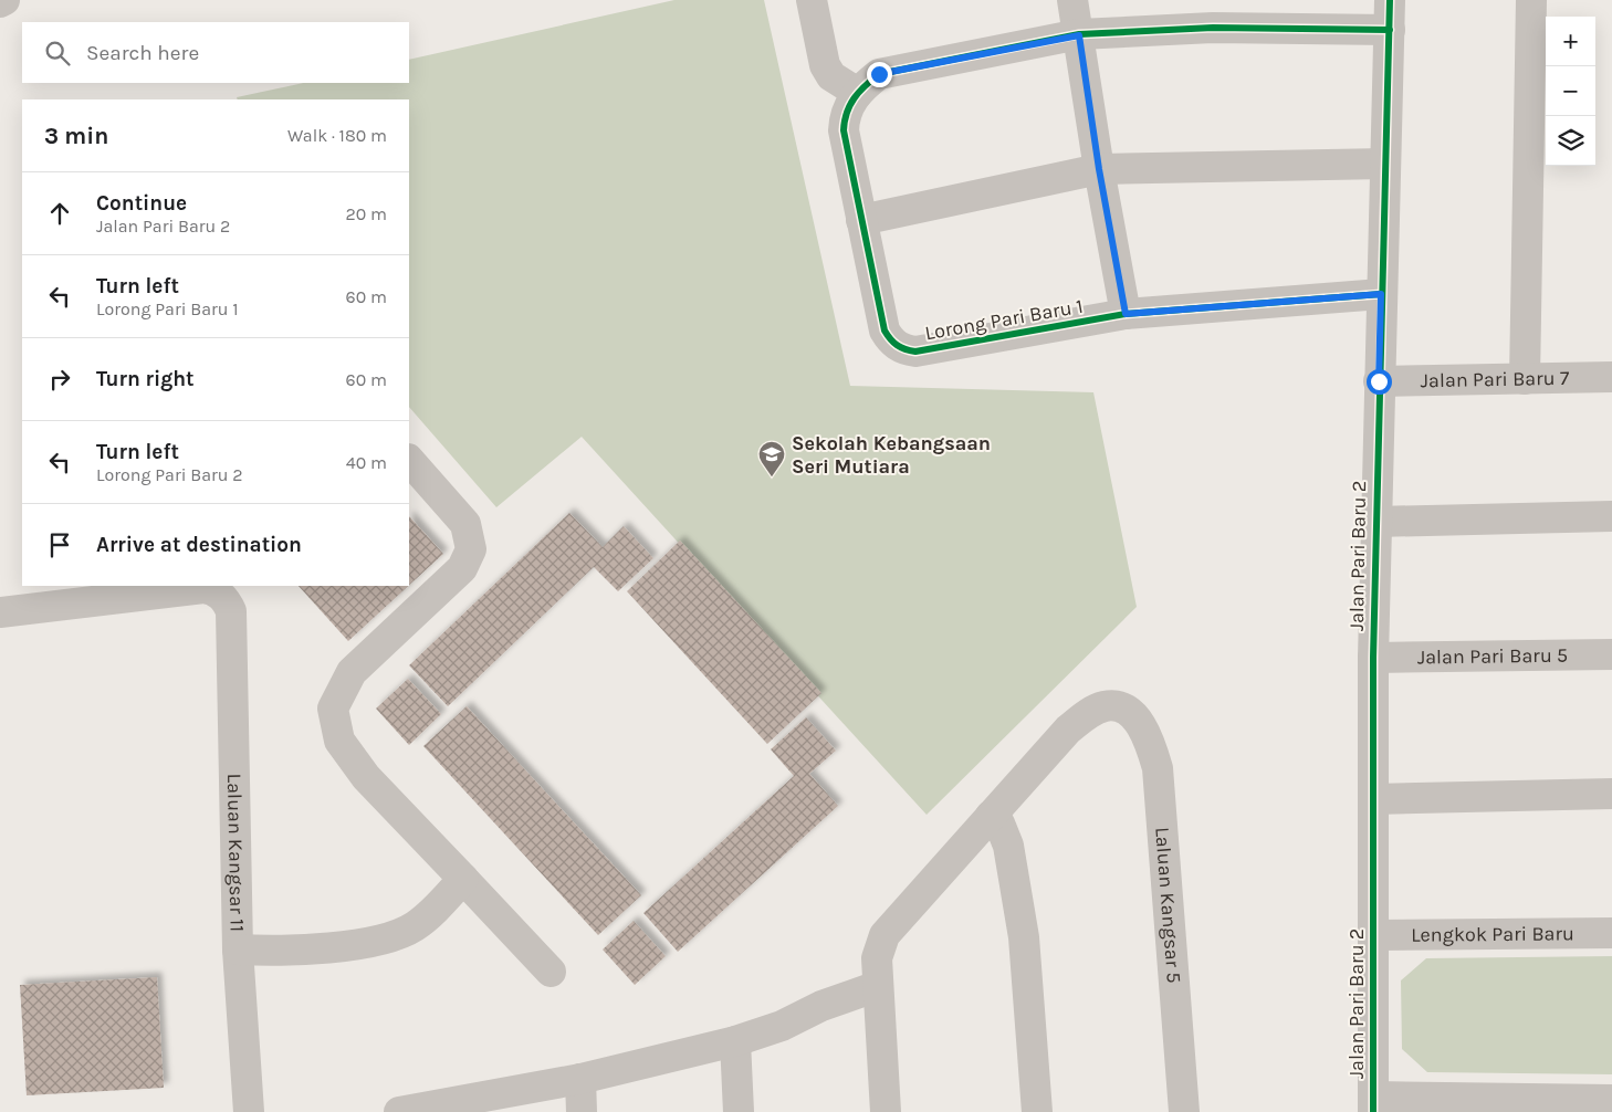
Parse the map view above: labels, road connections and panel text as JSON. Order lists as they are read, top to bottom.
{
  "streets": {
    "street": [
      "Lorong Pari Baru 1",
      "Jalan Pari Baru 7",
      "Jalan Pari Baru 2",
      "Jalan Pari Baru 5",
      "Laluan Kangsar 11",
      "Laluan Kangsar 5",
      "Lengkok Pari Baru"
    ]
  },
  "crossings": [
    ["Lorong Pari Baru 1", "Jalan Pari Baru 2"],
    ["Jalan Pari Baru 7", "Jalan Pari Baru 2"],
    ["Jalan Pari Baru 2", "Jalan Pari Baru 5"],
    ["Jalan Pari Baru 2", "Lengkok Pari Baru"]
  ],
  "places": {
    "school or university": ["Sekolah Kebangsaan Seri Mutiara"]
  },
  "page": {
    "map_buttons": ["+", "−"],
    "search": "Search here",
    "heading": ["3 min", "Walk · 180 m"],
    "list": [
      ["Continue", "Jalan Pari Baru 2", "20 m"],
      ["Turn left", "Lorong Pari Baru 1", "60 m"],
      ["Turn right", "60 m"],
      ["Turn left", "Lorong Pari Baru 2", "40 m"],
      "Arrive at destination"
    ]
  }
}
